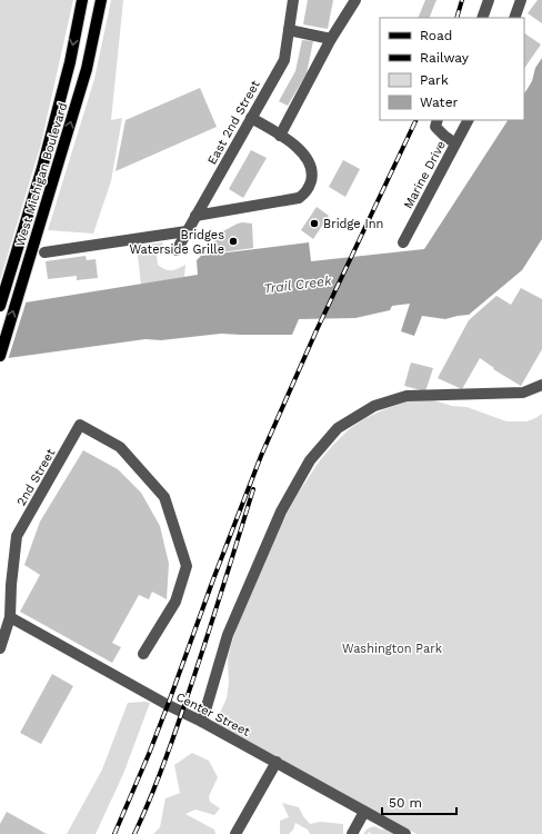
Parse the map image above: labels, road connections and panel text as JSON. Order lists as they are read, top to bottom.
{
  "streets": {
    "main road": ["West Michigan Boulevard"],
    "street": [
      "East 2nd Street",
      "Marine Drive",
      "2nd Street",
      "Center Street"
    ]
  },
  "crossings": [
    ["2nd Street", "Center Street"]
  ],
  "water": ["Trail Creek"],
  "parks": ["Washington Park"],
  "places": ["Bridge Inn", "Bridges Waterside Grille"],
  "legend": [
    "Road",
    "Railway",
    "Park",
    "Water"
  ],
  "scale_bar": "50 m"
}
